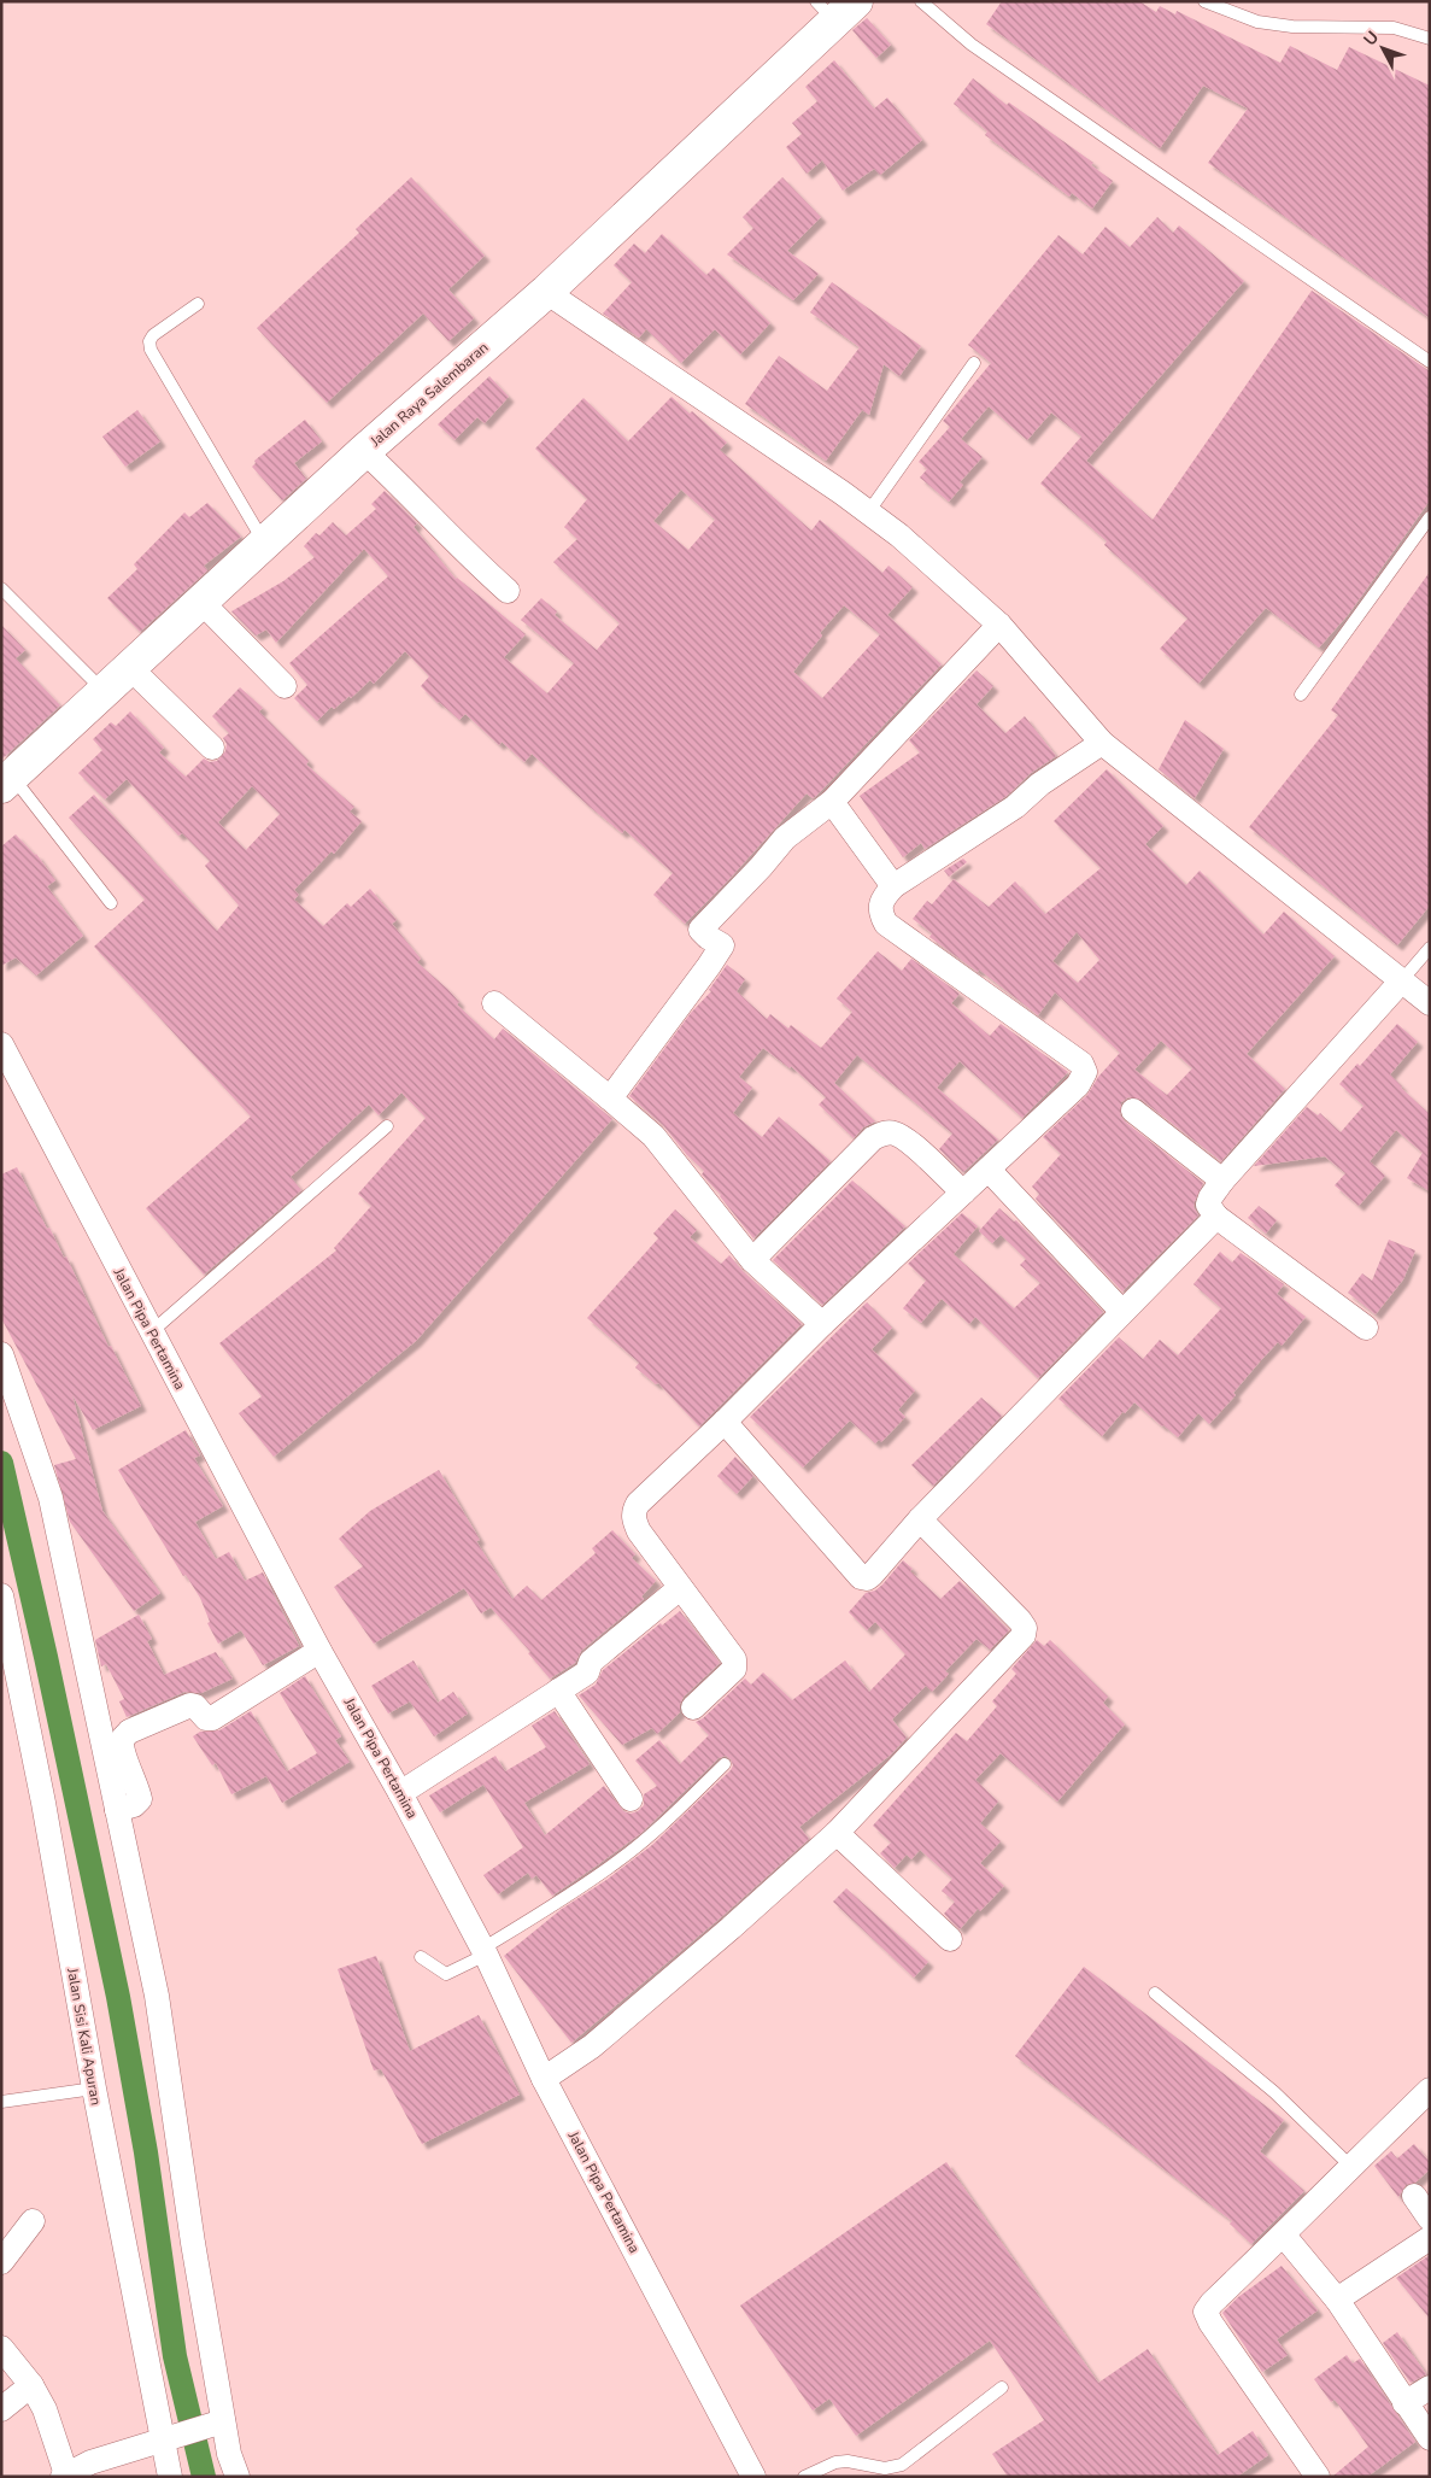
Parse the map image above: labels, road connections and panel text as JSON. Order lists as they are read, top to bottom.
{
  "streets": {
    "main road": ["Jalan Raya Salembaran"],
    "street": ["Jalan Pipa Pertamina", "Jalan Sisi Kali Apuran"]
  },
  "north": "top left"
}
